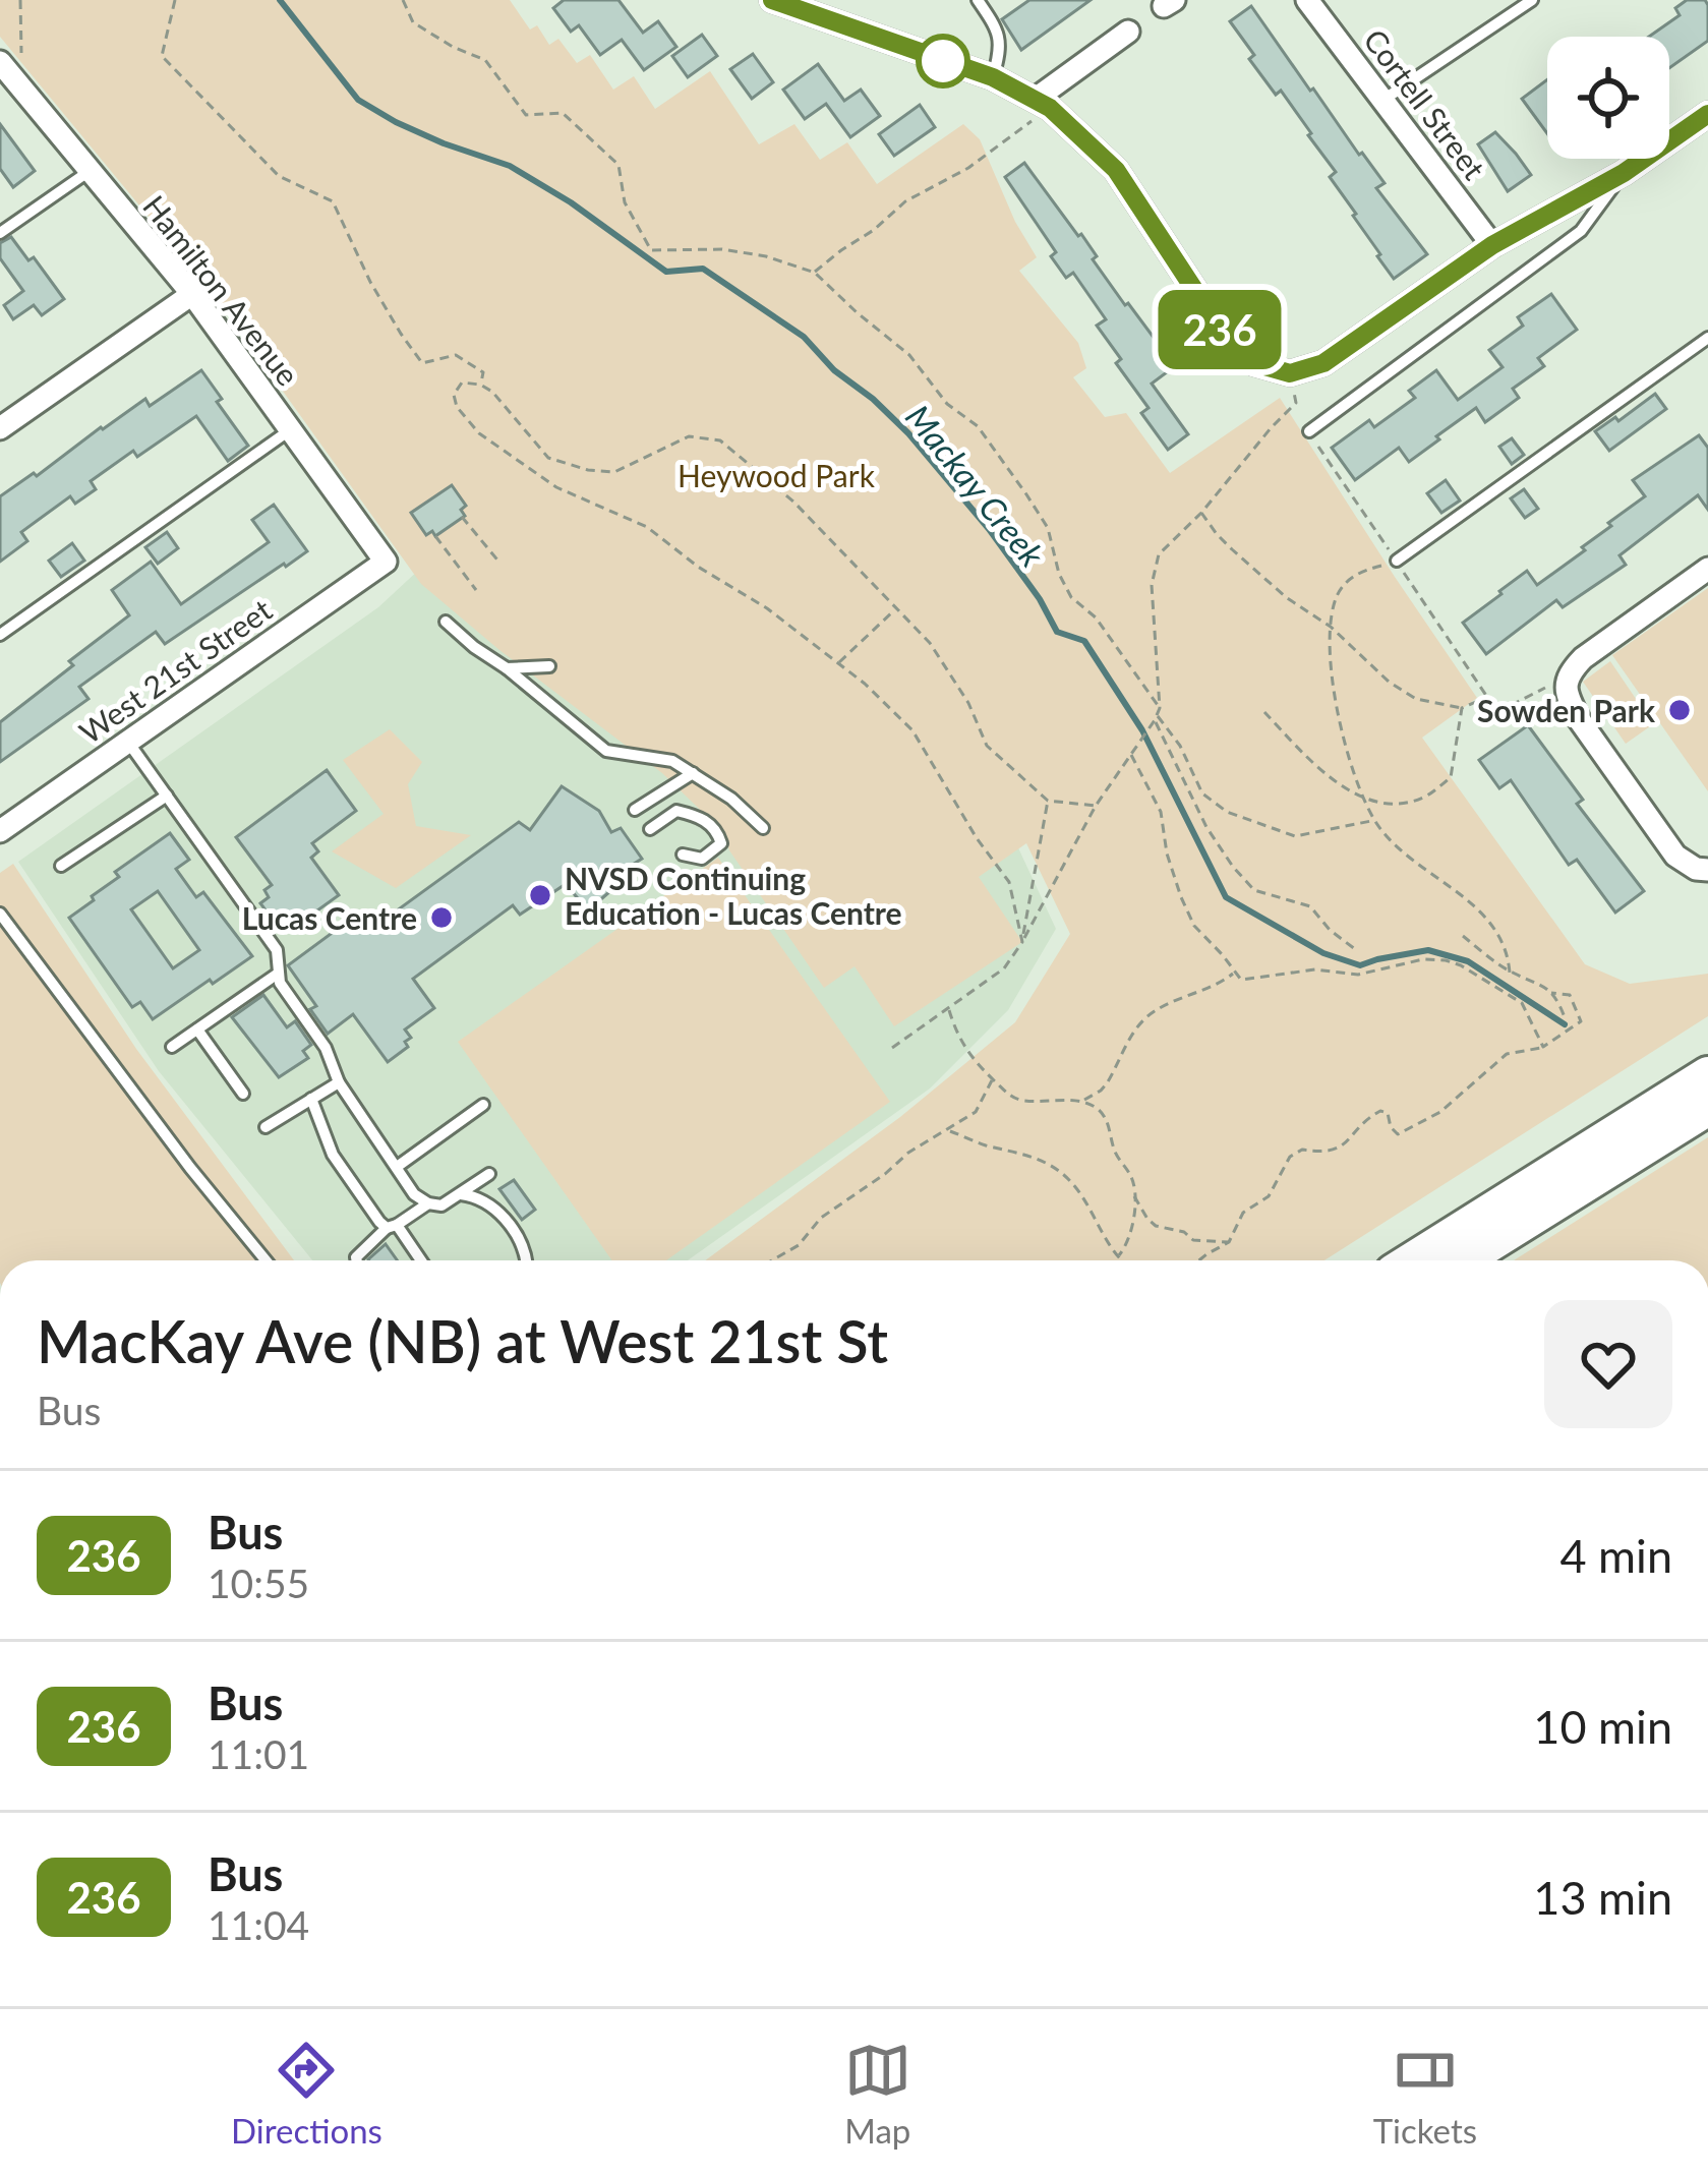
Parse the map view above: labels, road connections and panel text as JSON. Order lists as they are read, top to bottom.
{
  "streets": {
    "street": ["Cortell Street", "Hamilton Avenue", "West 21st Street"]
  },
  "crossings": [
    ["Hamilton Avenue", "West 21st Street"]
  ],
  "water": ["Mackay Creek"],
  "parks": ["Heywood Park"],
  "places": ["Sowden Park", "NVSD Continuing Education - Lucas Centre", "Lucas Centre"],
  "lines": ["bus line 236"],
  "page": {
    "on_map": "236",
    "heading": ["MacKay Ave (NB) at West 21st St", "Bus"],
    "list": [
      {
        "mark": "236",
        "name": "Bus",
        "note": "10:55",
        "value": "4 min"
      },
      {
        "mark": "236",
        "name": "Bus",
        "note": "11:01",
        "value": "10 min"
      },
      {
        "mark": "236",
        "name": "Bus",
        "note": "11:04",
        "value": "13 min"
      }
    ],
    "tabs": ["Directions", "Map", "Tickets"]
  }
}
